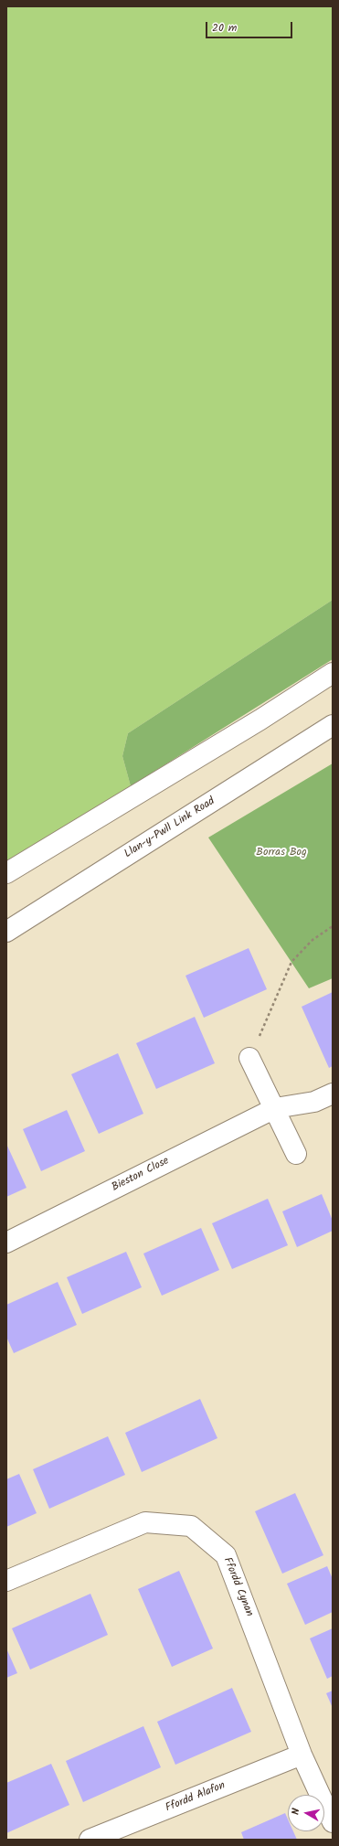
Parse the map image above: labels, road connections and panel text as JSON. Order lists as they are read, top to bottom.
{
  "streets": {
    "main road": [
      "Llan-y-Pwll Link Road",
      "Bieston Close",
      "Ffordd Cynan",
      "Ffordd Alafon"
    ]
  },
  "crossings": [
    ["Ffordd Cynan", "Ffordd Alafon"]
  ],
  "parks": ["Borras Bog"],
  "scale_bar": "20 m",
  "north": "left"
}
